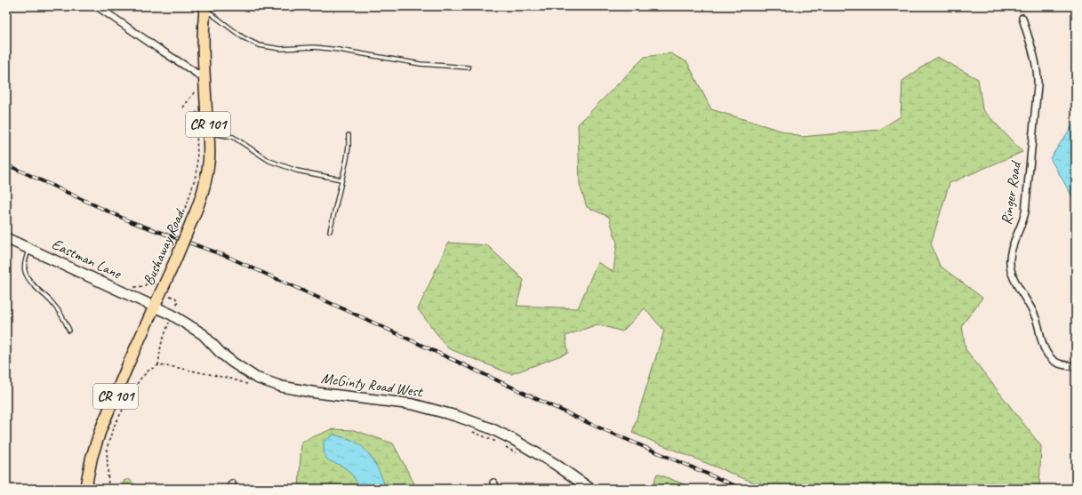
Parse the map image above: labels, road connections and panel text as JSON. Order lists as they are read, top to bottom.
{
  "streets": {
    "main road": [
      "CR 101",
      "Bushaway Road",
      "Eastman Lane",
      "McGinty Road West"
    ],
    "street": ["Ringer Road"]
  },
  "crossings": [
    ["Bushaway Road", "Eastman Lane"],
    ["Bushaway Road", "McGinty Road West"],
    ["Eastman Lane", "McGinty Road West"]
  ]
}
